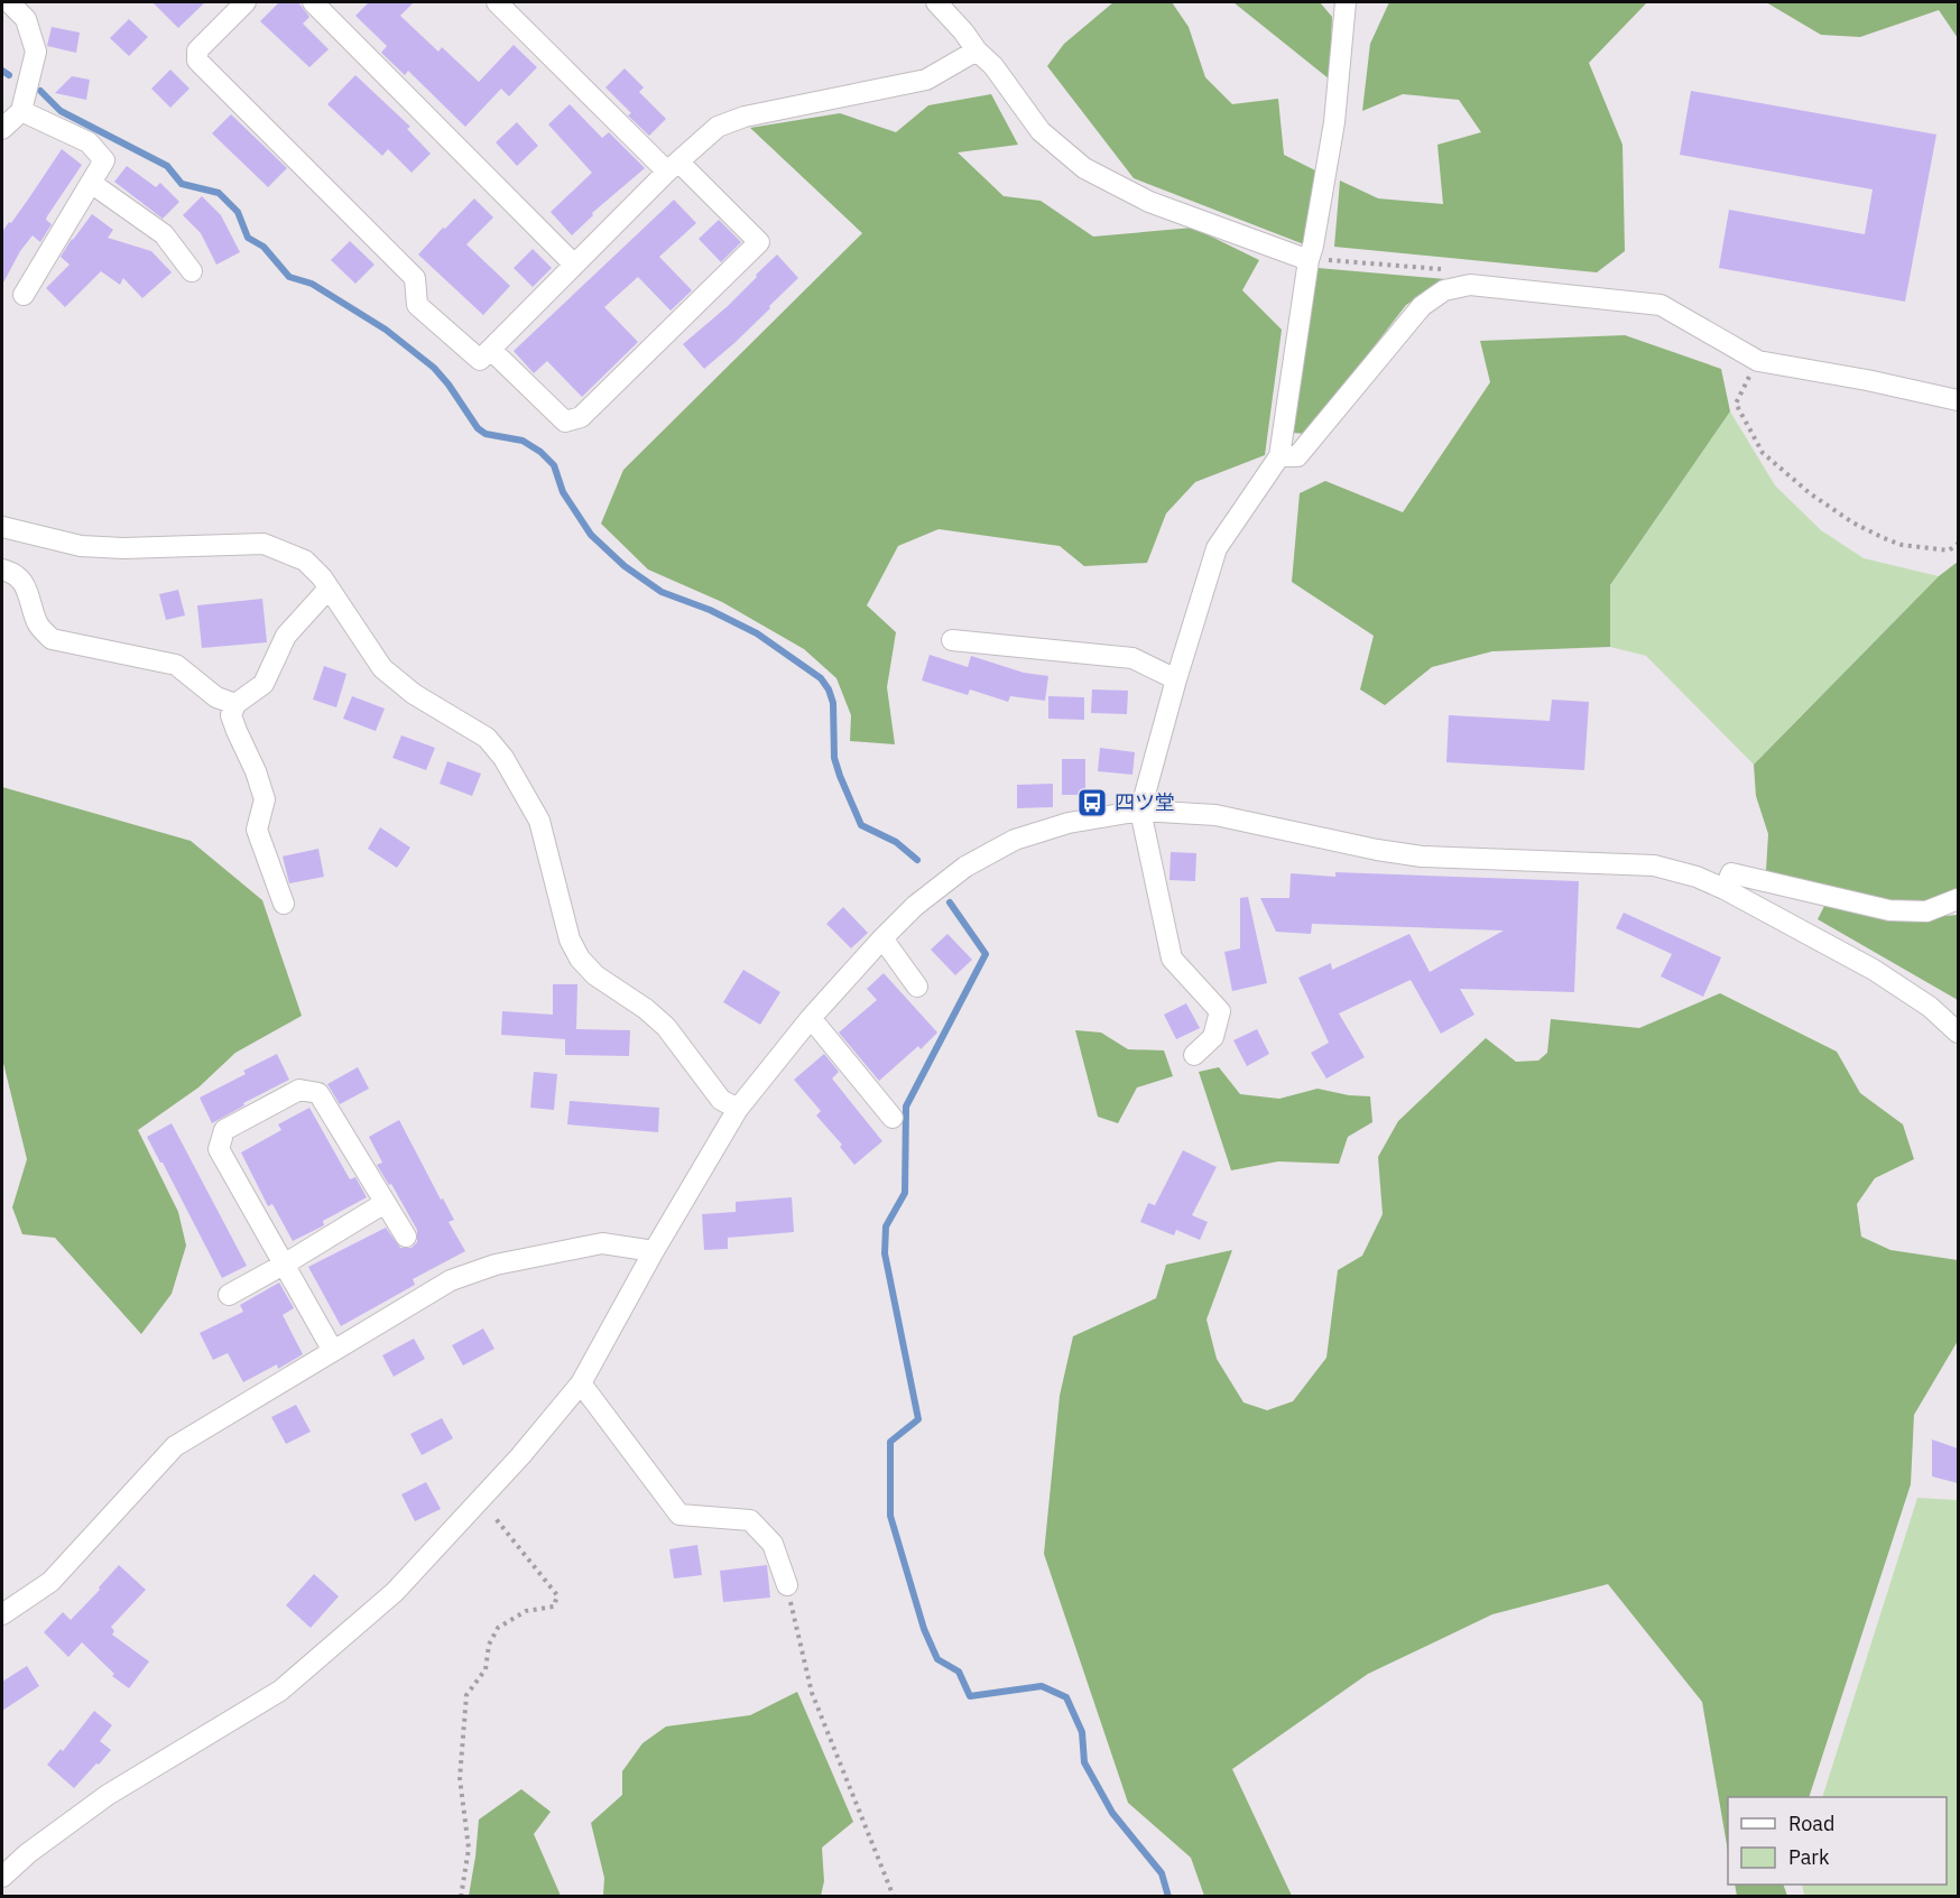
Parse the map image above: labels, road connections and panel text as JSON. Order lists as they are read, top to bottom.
{
  "places": {
    "bus stop": ["四ツ堂"]
  },
  "legend": ["Road", "Park"]
}
